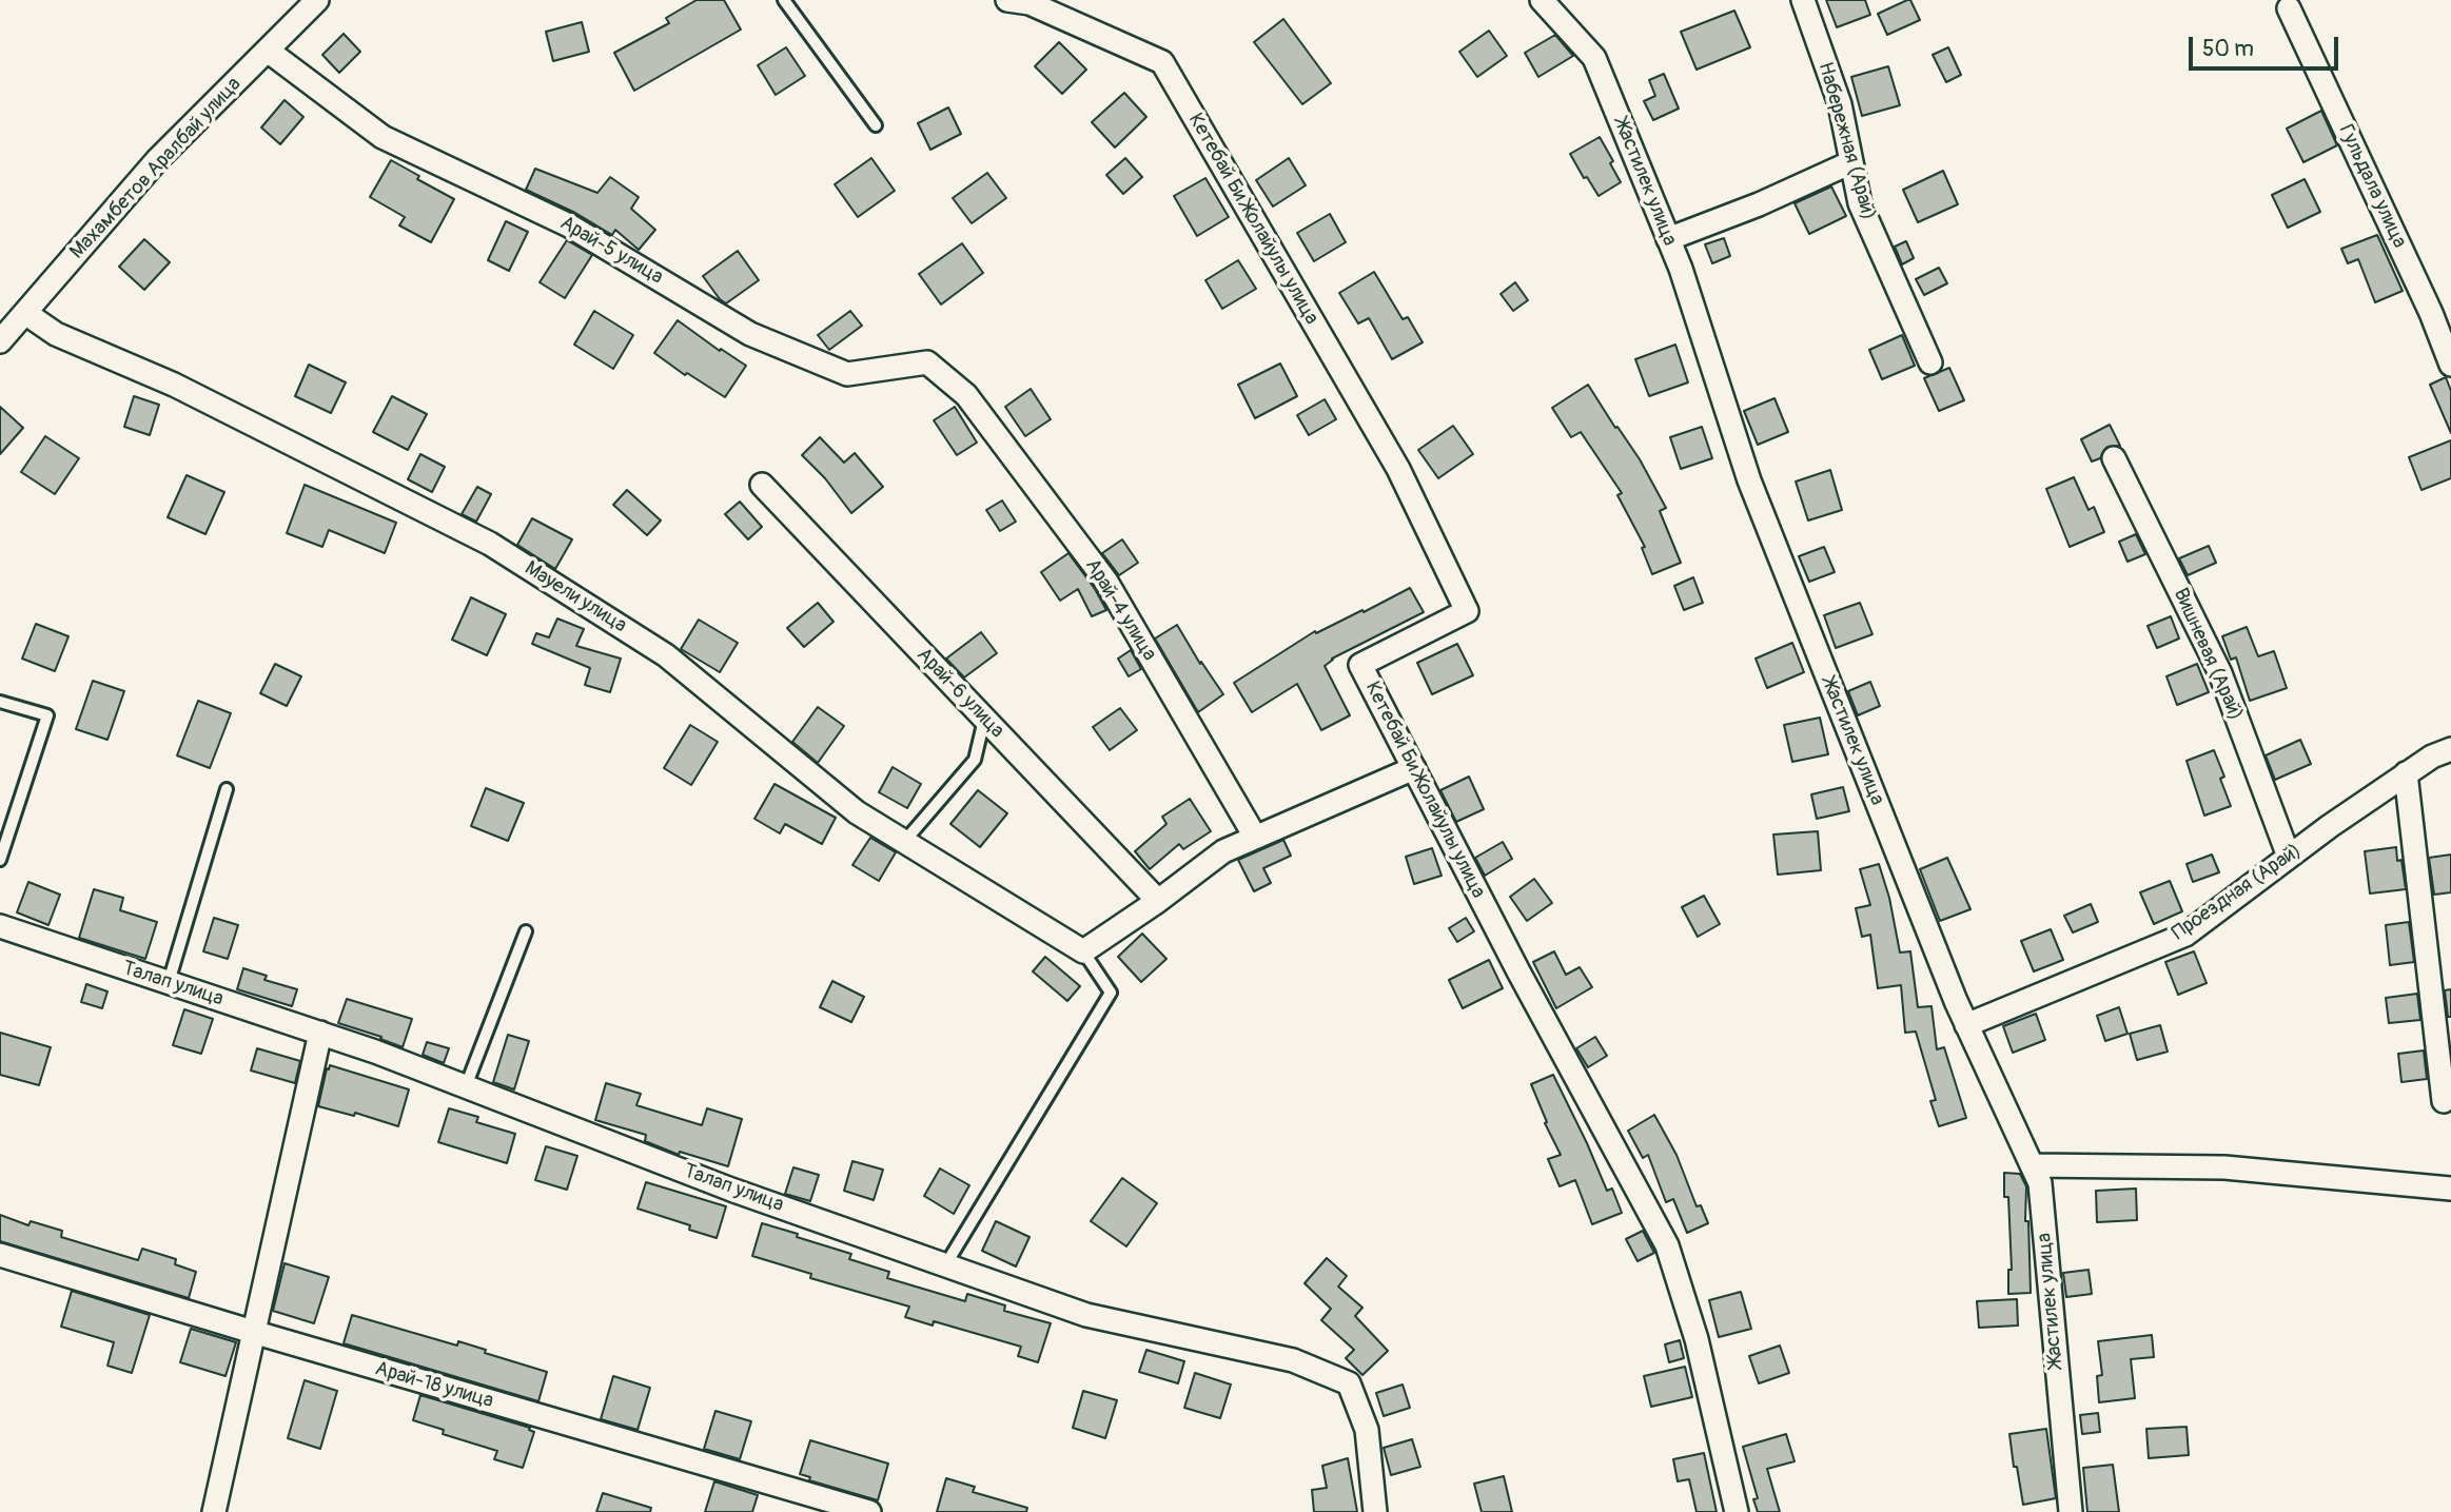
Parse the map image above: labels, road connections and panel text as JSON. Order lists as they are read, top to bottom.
{
  "streets": {
    "street": [
      "Набережная (Арай)",
      "Махамбетов Аралбай улица",
      "Жастилек улица",
      "Гульдала улица",
      "Кетебай Би Жолайулы улица",
      "Арай-5 улица",
      "Мауели улица",
      "Арай-4 улица",
      "Вишневая (Арай)",
      "Арай-6 улица",
      "Проездная (Арай)",
      "Талап улица",
      "Арай-18 улица"
    ]
  },
  "crossings": [
    ["Махамбетов Аралбай улица", "Арай-5 улица"],
    ["Махамбетов Аралбай улица", "Мауели улица"],
    ["Жастилек улица", "Проездная (Арай)"],
    ["Арай-5 улица", "Арай-4 улица"],
    ["Вишневая (Арай)", "Проездная (Арай)"]
  ],
  "scale_bar": "50 m"
}
